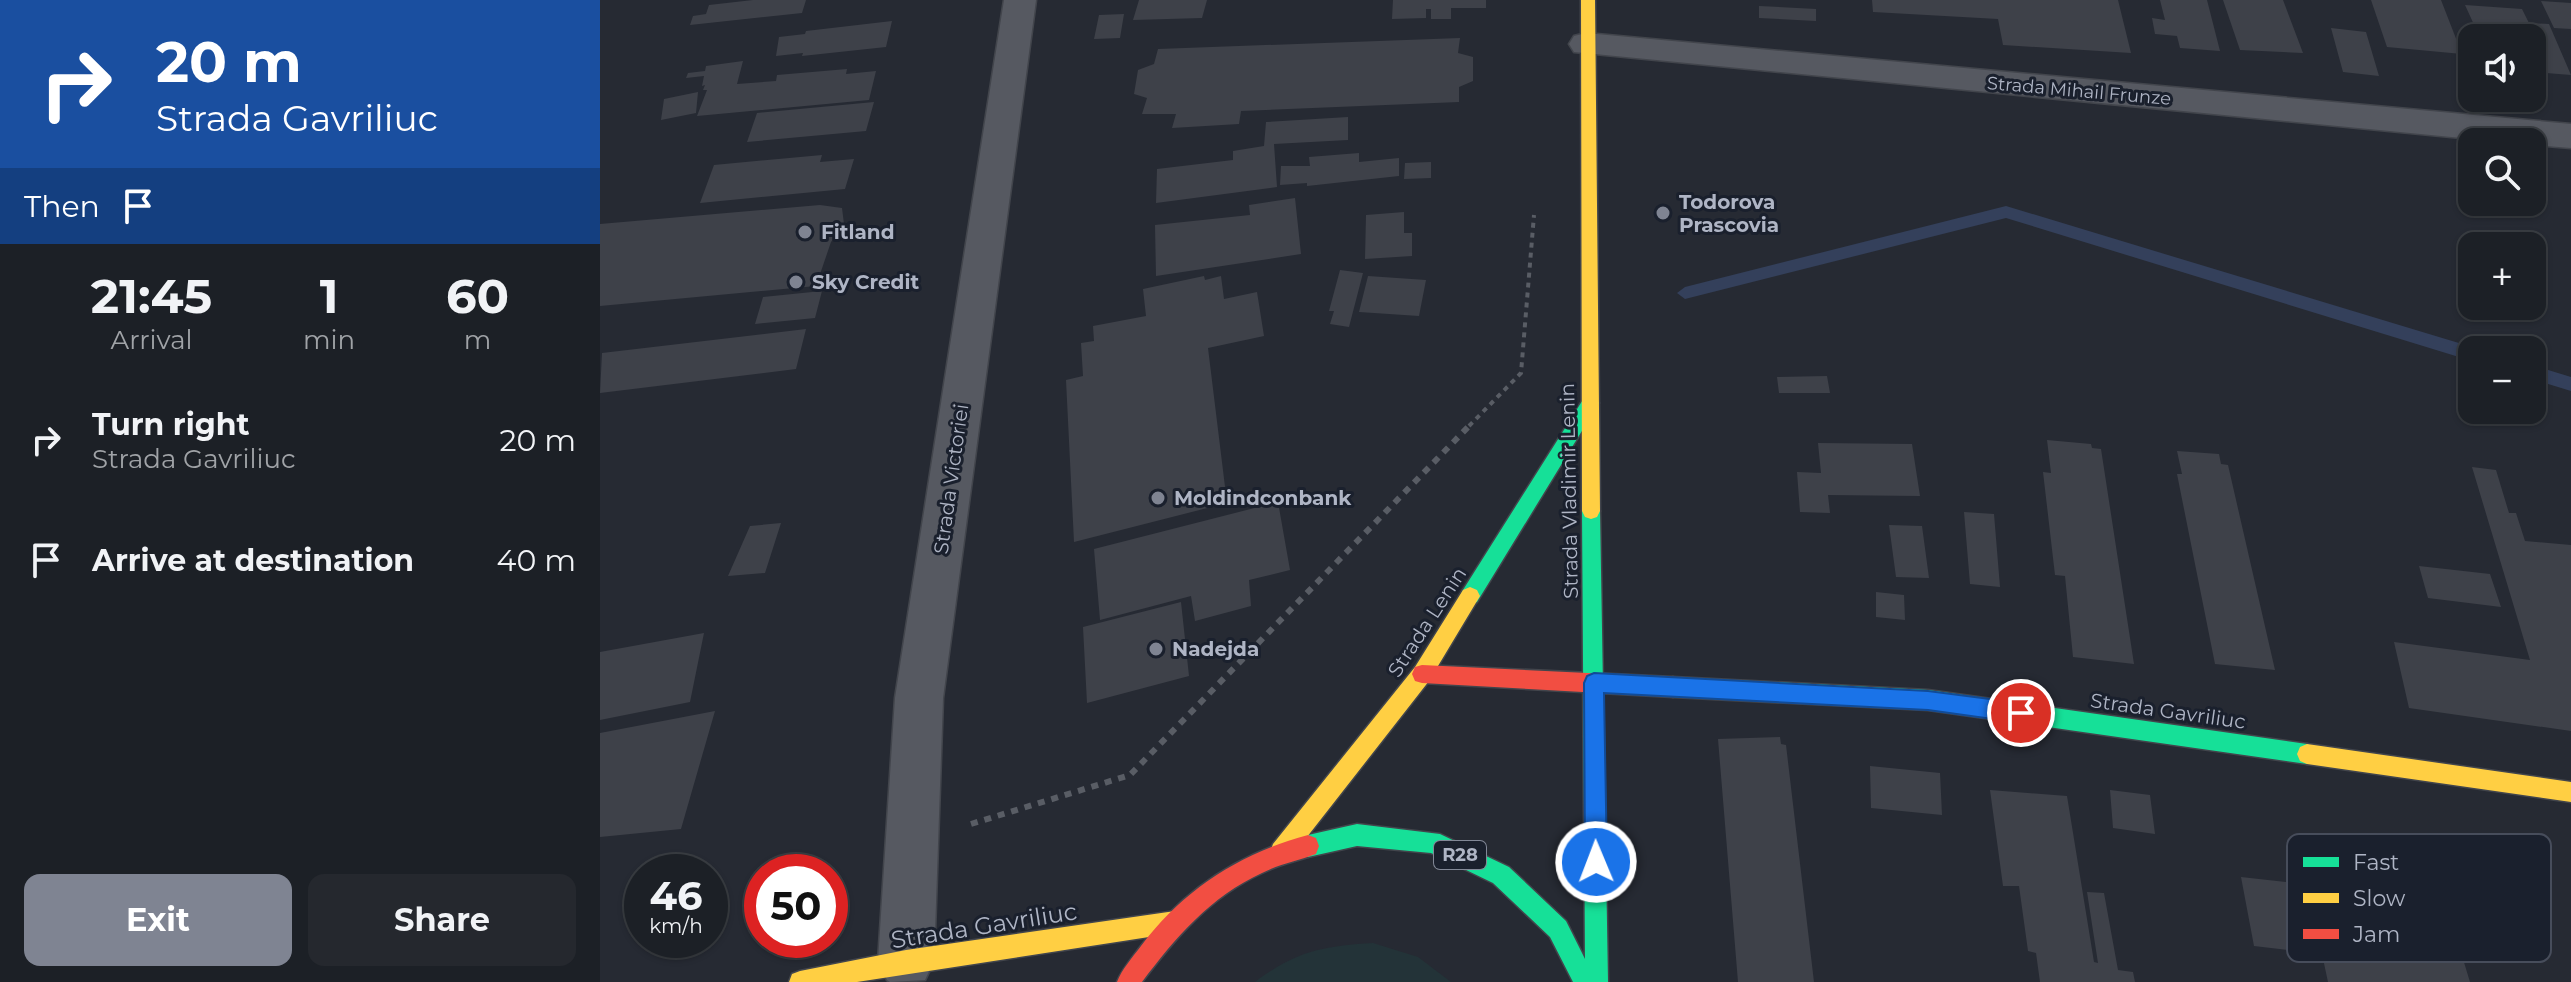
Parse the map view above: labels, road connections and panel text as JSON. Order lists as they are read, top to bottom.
{
  "streets": {
    "main road": [
      "Strada Vladimir Lenin",
      "Strada Lenin",
      "Strada Gavriliuc",
      "R28"
    ],
    "street": ["Strada Mihail Frunze", "Strada Victoriei"]
  },
  "crossings": [
    ["Strada Mihail Frunze", "Strada Vladimir Lenin"],
    ["Strada Victoriei", "Strada Gavriliuc"],
    ["Strada Vladimir Lenin", "Strada Lenin"],
    ["Strada Vladimir Lenin", "Strada Gavriliuc"],
    ["Strada Lenin", "Strada Gavriliuc"],
    ["Strada Lenin", "R28"],
    ["Strada Gavriliuc", "R28"]
  ],
  "places": [
    "Todorova Prascovia",
    "Fitland",
    "Sky Credit",
    "Moldindconbank",
    "Nadejda"
  ],
  "legend": ["Fast", "Slow", "Jam"],
  "page": {
    "turn": ["20 m", "Strada Gavriliuc"],
    "map_buttons": ["+", "−"],
    "then": "Then",
    "eta": [
      "21:45",
      "Arrival",
      "1",
      "min",
      "60",
      "m"
    ],
    "list": [
      {
        "name": "Turn right",
        "note": "Strada Gavriliuc",
        "value": "20 m"
      },
      {
        "name": "Arrive at destination",
        "value": "40 m"
      }
    ],
    "speed": "46 km/h",
    "limit": "50",
    "buttons": ["Exit", "Share"]
  }
}
